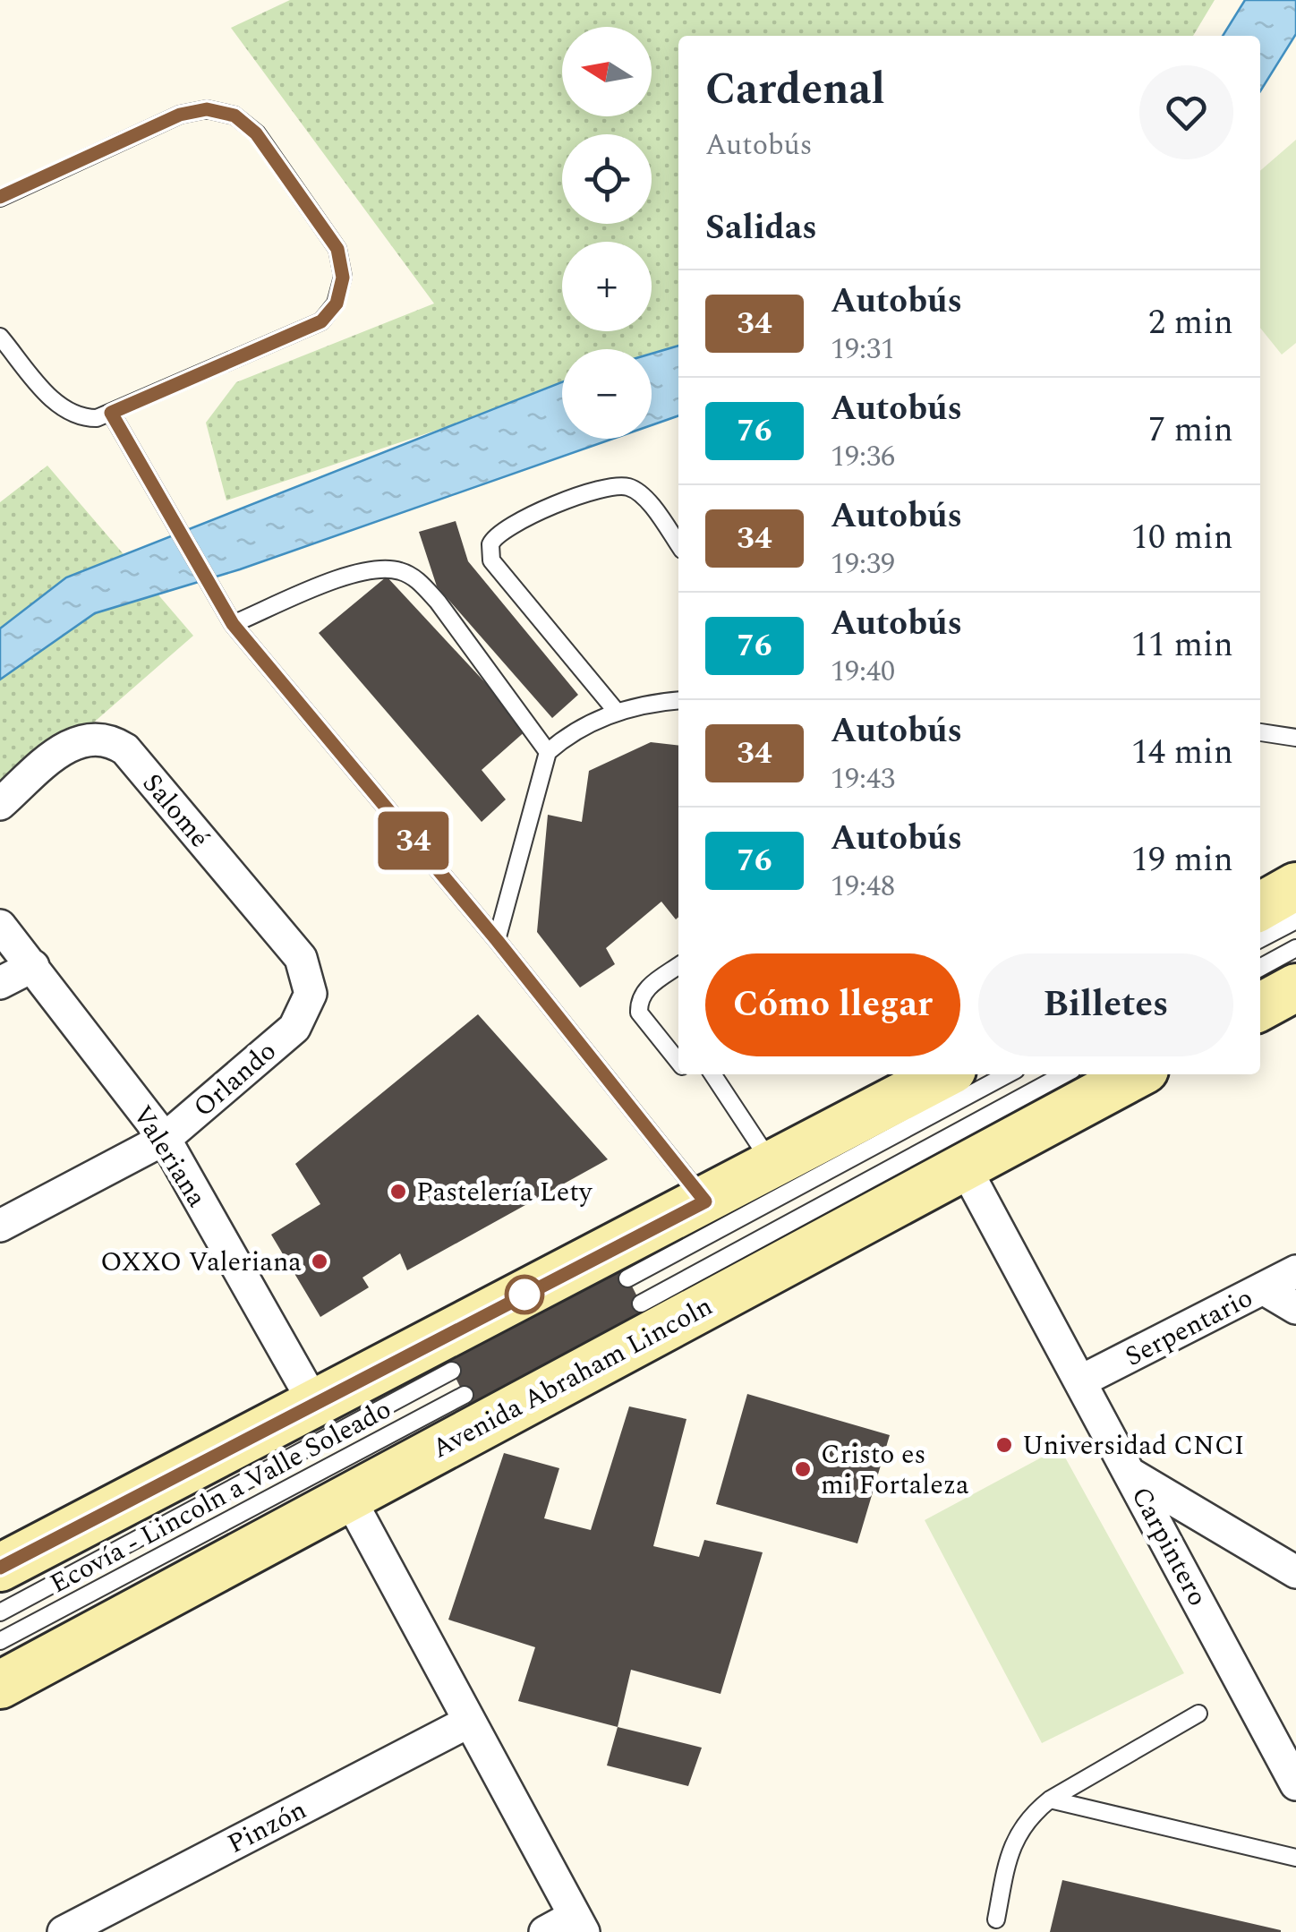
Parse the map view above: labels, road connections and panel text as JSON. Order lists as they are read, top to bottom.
{
  "streets": {
    "main road": ["Avenida Abraham Lincoln"],
    "street": [
      "Salomé",
      "Orlando",
      "Valeriana",
      "Serpentario",
      "Carpintero",
      "Pinzón"
    ],
    "lane": ["Ecovía - Lincoln a Valle Soleado"]
  },
  "crossings": [
    ["Salomé", "Orlando"],
    ["Orlando", "Valeriana"],
    ["Serpentario", "Carpintero"],
    ["Avenida Abraham Lincoln", "Carpintero"]
  ],
  "places": [
    "Pastelería Lety",
    "OXXO Valeriana",
    "Universidad CNCI",
    "Cristo es mi Fortaleza"
  ],
  "lines": ["bus line 34"],
  "north": "left",
  "page": {
    "on_map": "34",
    "map_buttons": ["+", "−"],
    "heading": [
      ["Cardenal", "Autobús"],
      "Salidas"
    ],
    "list": [
      {
        "mark": "34",
        "name": "Autobús",
        "note": "19:31",
        "value": "2 min"
      },
      {
        "mark": "76",
        "name": "Autobús",
        "note": "19:36",
        "value": "7 min"
      },
      {
        "mark": "34",
        "name": "Autobús",
        "note": "19:39",
        "value": "10 min"
      },
      {
        "mark": "76",
        "name": "Autobús",
        "note": "19:40",
        "value": "11 min"
      },
      {
        "mark": "34",
        "name": "Autobús",
        "note": "19:43",
        "value": "14 min"
      },
      {
        "mark": "76",
        "name": "Autobús",
        "note": "19:48",
        "value": "19 min"
      }
    ],
    "buttons": ["Cómo llegar", "Billetes"]
  }
}
